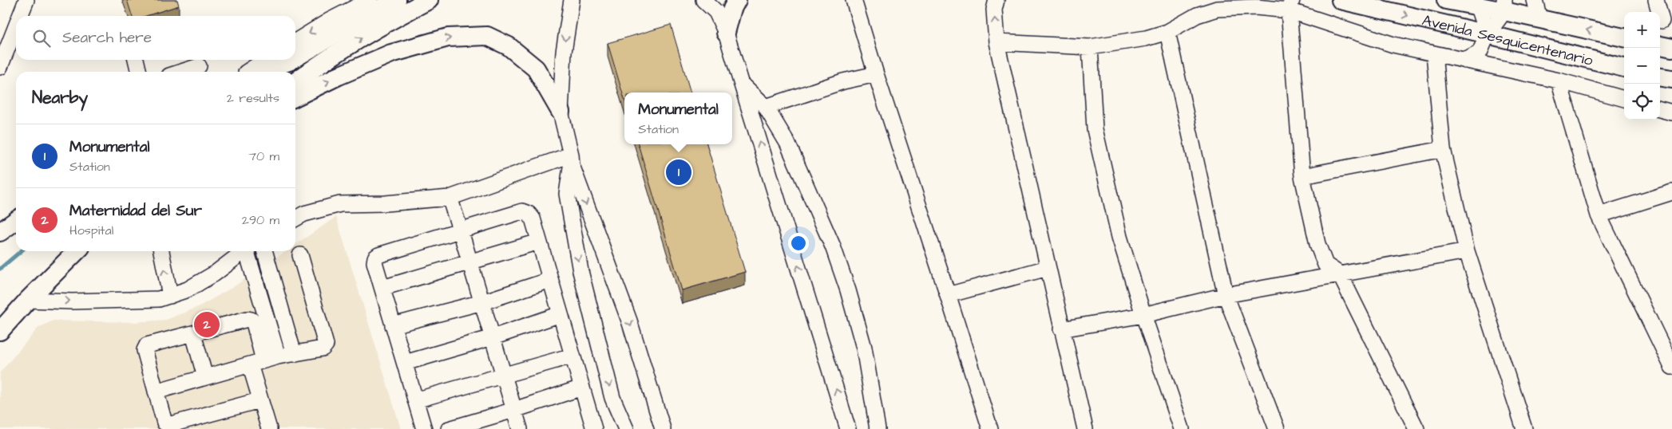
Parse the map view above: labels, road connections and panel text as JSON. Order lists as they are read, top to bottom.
{
  "streets": {
    "main road": ["Avenida Sesquicentenario"]
  },
  "page": {
    "map_buttons": ["+", "−"],
    "search": "Search here",
    "heading": ["Nearby", "2 results"],
    "popup": ["Monumental", "Station"],
    "list": [
      {
        "mark": "1",
        "name": "Monumental",
        "note": "Station",
        "value": "70 m"
      },
      {
        "mark": "2",
        "name": "Maternidad del Sur",
        "note": "Hospital",
        "value": "290 m"
      }
    ],
    "pins": ["1", "2"]
  }
}
